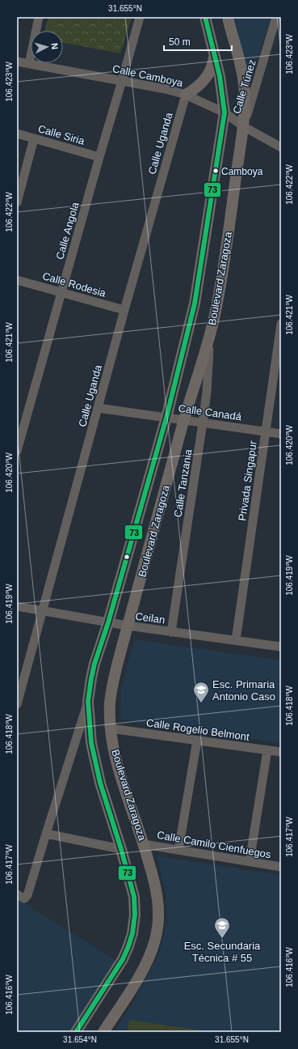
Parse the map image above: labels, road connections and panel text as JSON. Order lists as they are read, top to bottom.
{
  "streets": {
    "main road": ["Boulevard Zaragoza"],
    "street": [
      "Calle Camboya",
      "Calle Túnez",
      "Calle Siria",
      "Calle Uganda",
      "Calle Angola",
      "Calle Rodesia",
      "Calle Canadá",
      "Privada Singapur",
      "Calle Tanzania",
      "Ceilan",
      "Calle Rogelio Belmont",
      "Calle Camilo Cienfuegos"
    ]
  },
  "crossings": [
    ["Calle Camboya", "Calle Túnez"],
    ["Calle Camboya", "Calle Uganda"],
    ["Calle Camboya", "Calle Angola"],
    ["Calle Camboya", "Boulevard Zaragoza"],
    ["Calle Túnez", "Boulevard Zaragoza"],
    ["Calle Siria", "Calle Angola"],
    ["Calle Uganda", "Calle Rodesia"],
    ["Calle Uganda", "Calle Canadá"],
    ["Calle Uganda", "Ceilan"],
    ["Calle Angola", "Calle Rodesia"],
    ["Boulevard Zaragoza", "Calle Canadá"],
    ["Boulevard Zaragoza", "Calle Tanzania"],
    ["Boulevard Zaragoza", "Ceilan"],
    ["Boulevard Zaragoza", "Calle Rogelio Belmont"],
    ["Boulevard Zaragoza", "Calle Camilo Cienfuegos"],
    ["Calle Canadá", "Privada Singapur"],
    ["Calle Canadá", "Calle Tanzania"],
    ["Privada Singapur", "Ceilan"],
    ["Calle Tanzania", "Ceilan"]
  ],
  "places": {
    "other": ["Camboya"],
    "school or university": ["Esc. Primaria Antonio Caso", "Esc. Secundaria Técnica # 55"]
  },
  "lines": ["transit line 73"],
  "scale_bar": "50 m",
  "north": "right",
  "coordinates": [
    "31.655°N",
    "106.423°W",
    "106.422°W",
    "106.421°W",
    "106.420°W",
    "106.419°W",
    "106.418°W",
    "106.417°W",
    "106.416°W",
    "31.654°N"
  ]
}
